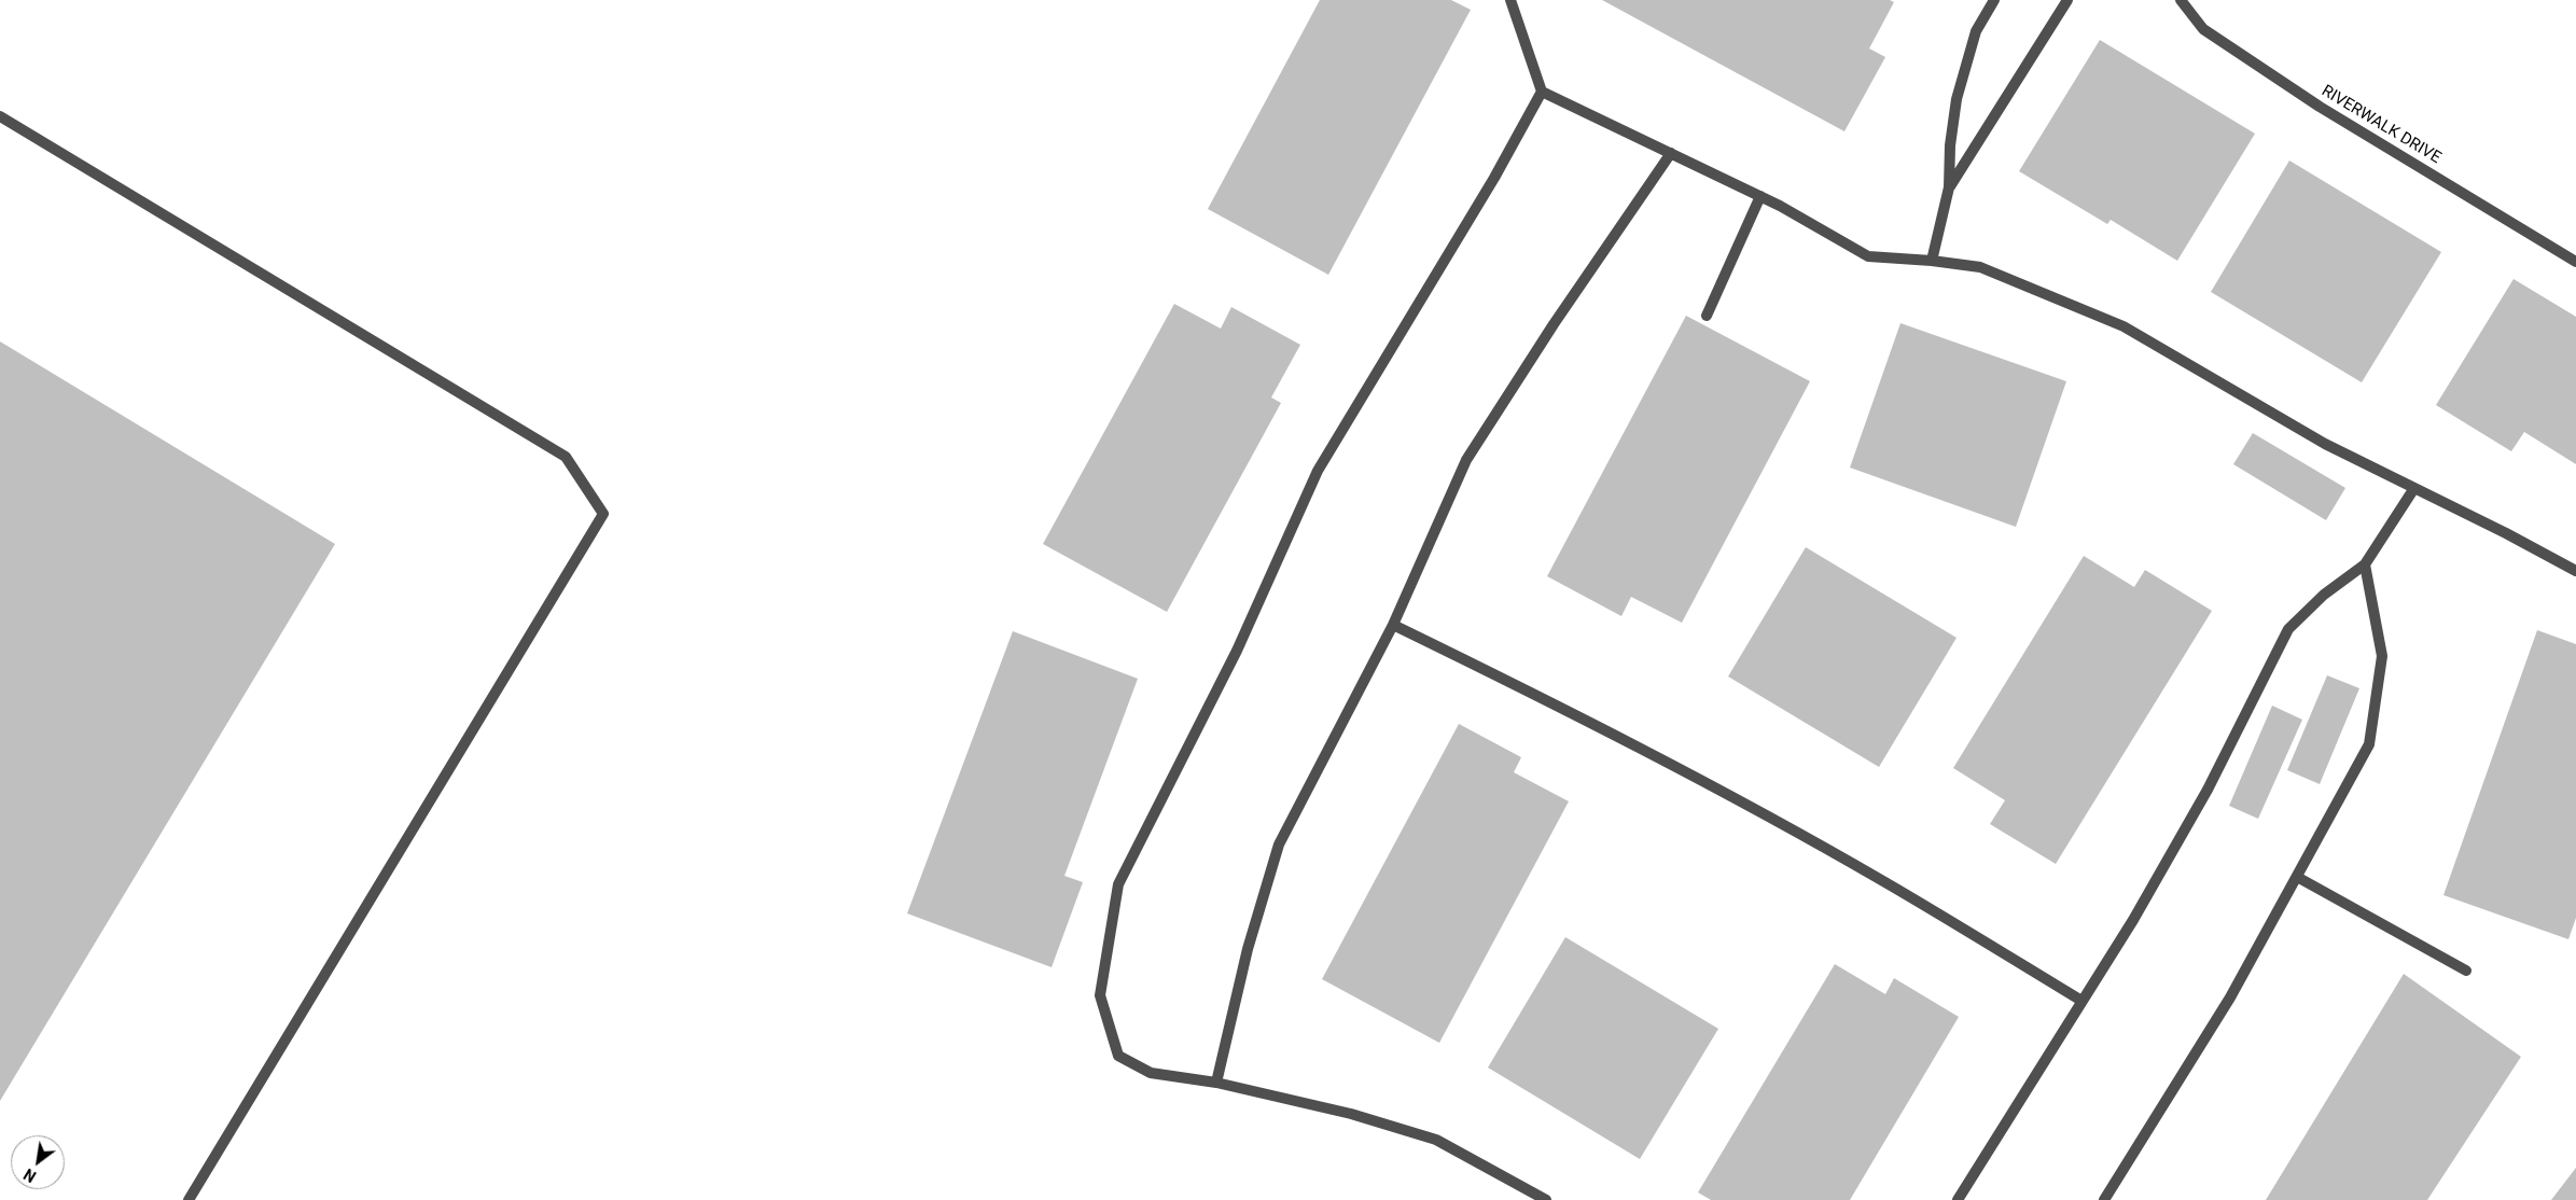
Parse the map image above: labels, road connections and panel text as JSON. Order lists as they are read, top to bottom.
{
  "streets": {
    "lane": ["RIVERWALK DRIVE"]
  },
  "north": "bottom left"
}
